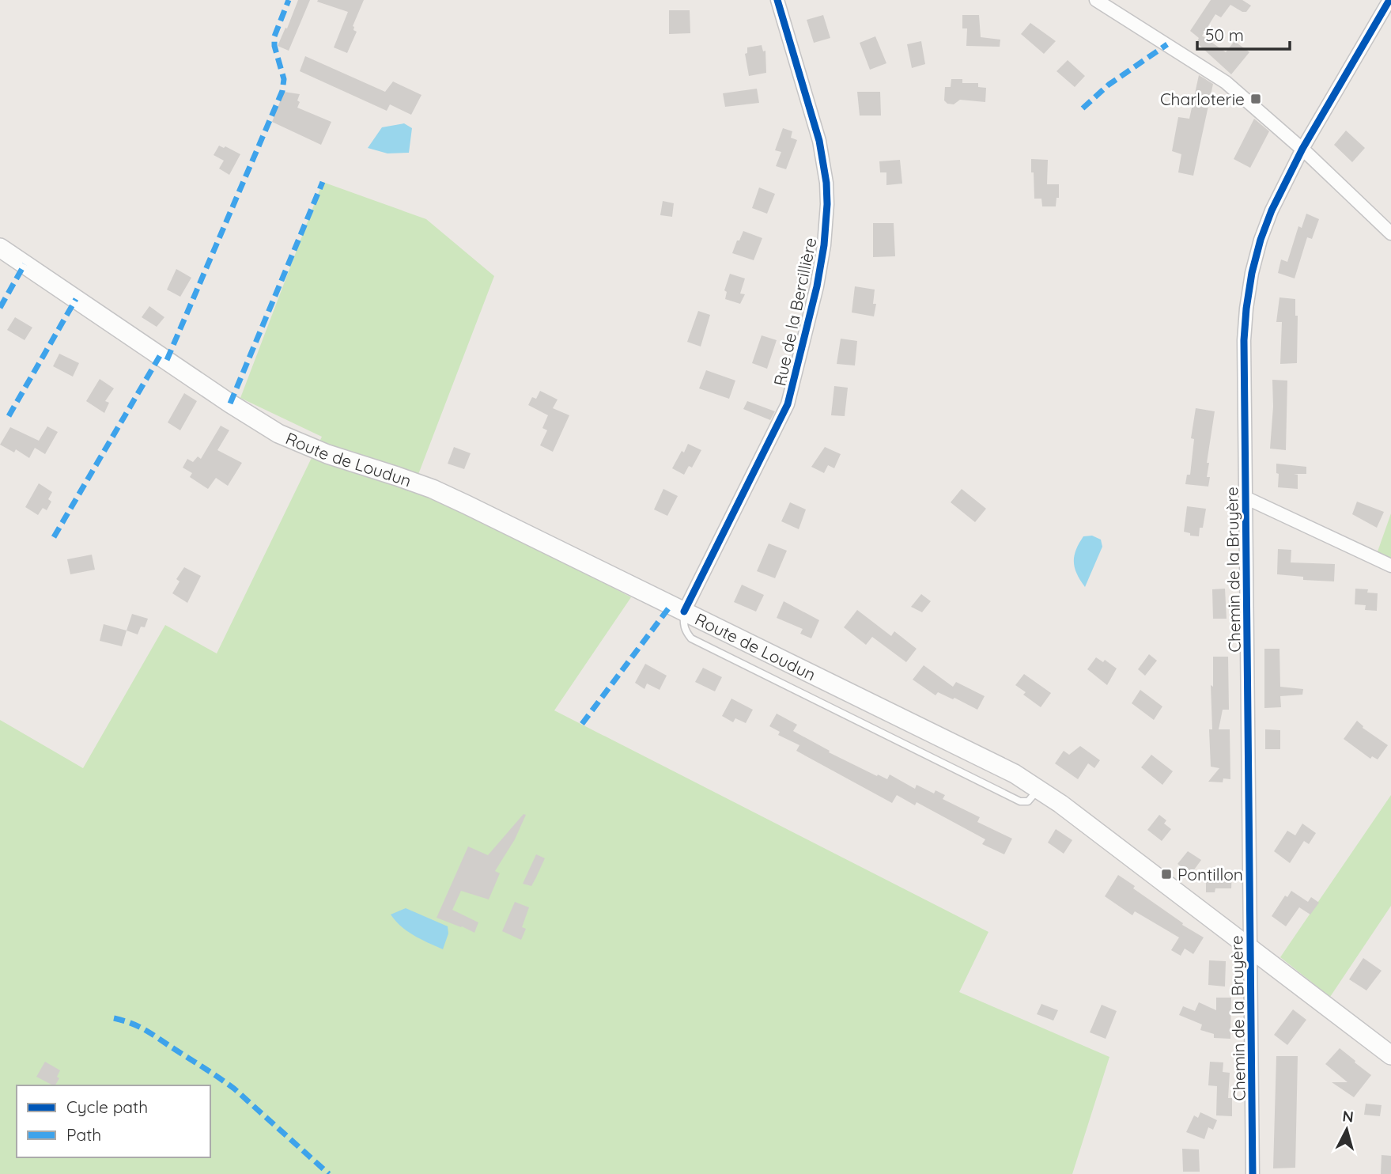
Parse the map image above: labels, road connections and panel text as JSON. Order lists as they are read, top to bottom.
{
  "streets": {
    "main road": ["Route de Loudun"],
    "street": ["Rue de la Bercillière", "Chemin de la Bruyère"]
  },
  "crossings": [
    ["Rue de la Bercillière", "Route de Loudun"],
    ["Route de Loudun", "Chemin de la Bruyère"]
  ],
  "places": {
    "transit": ["Charloterie", "Pontillon"]
  },
  "legend": ["Cycle path", "Path"],
  "scale_bar": "50 m",
  "north": "top"
}
